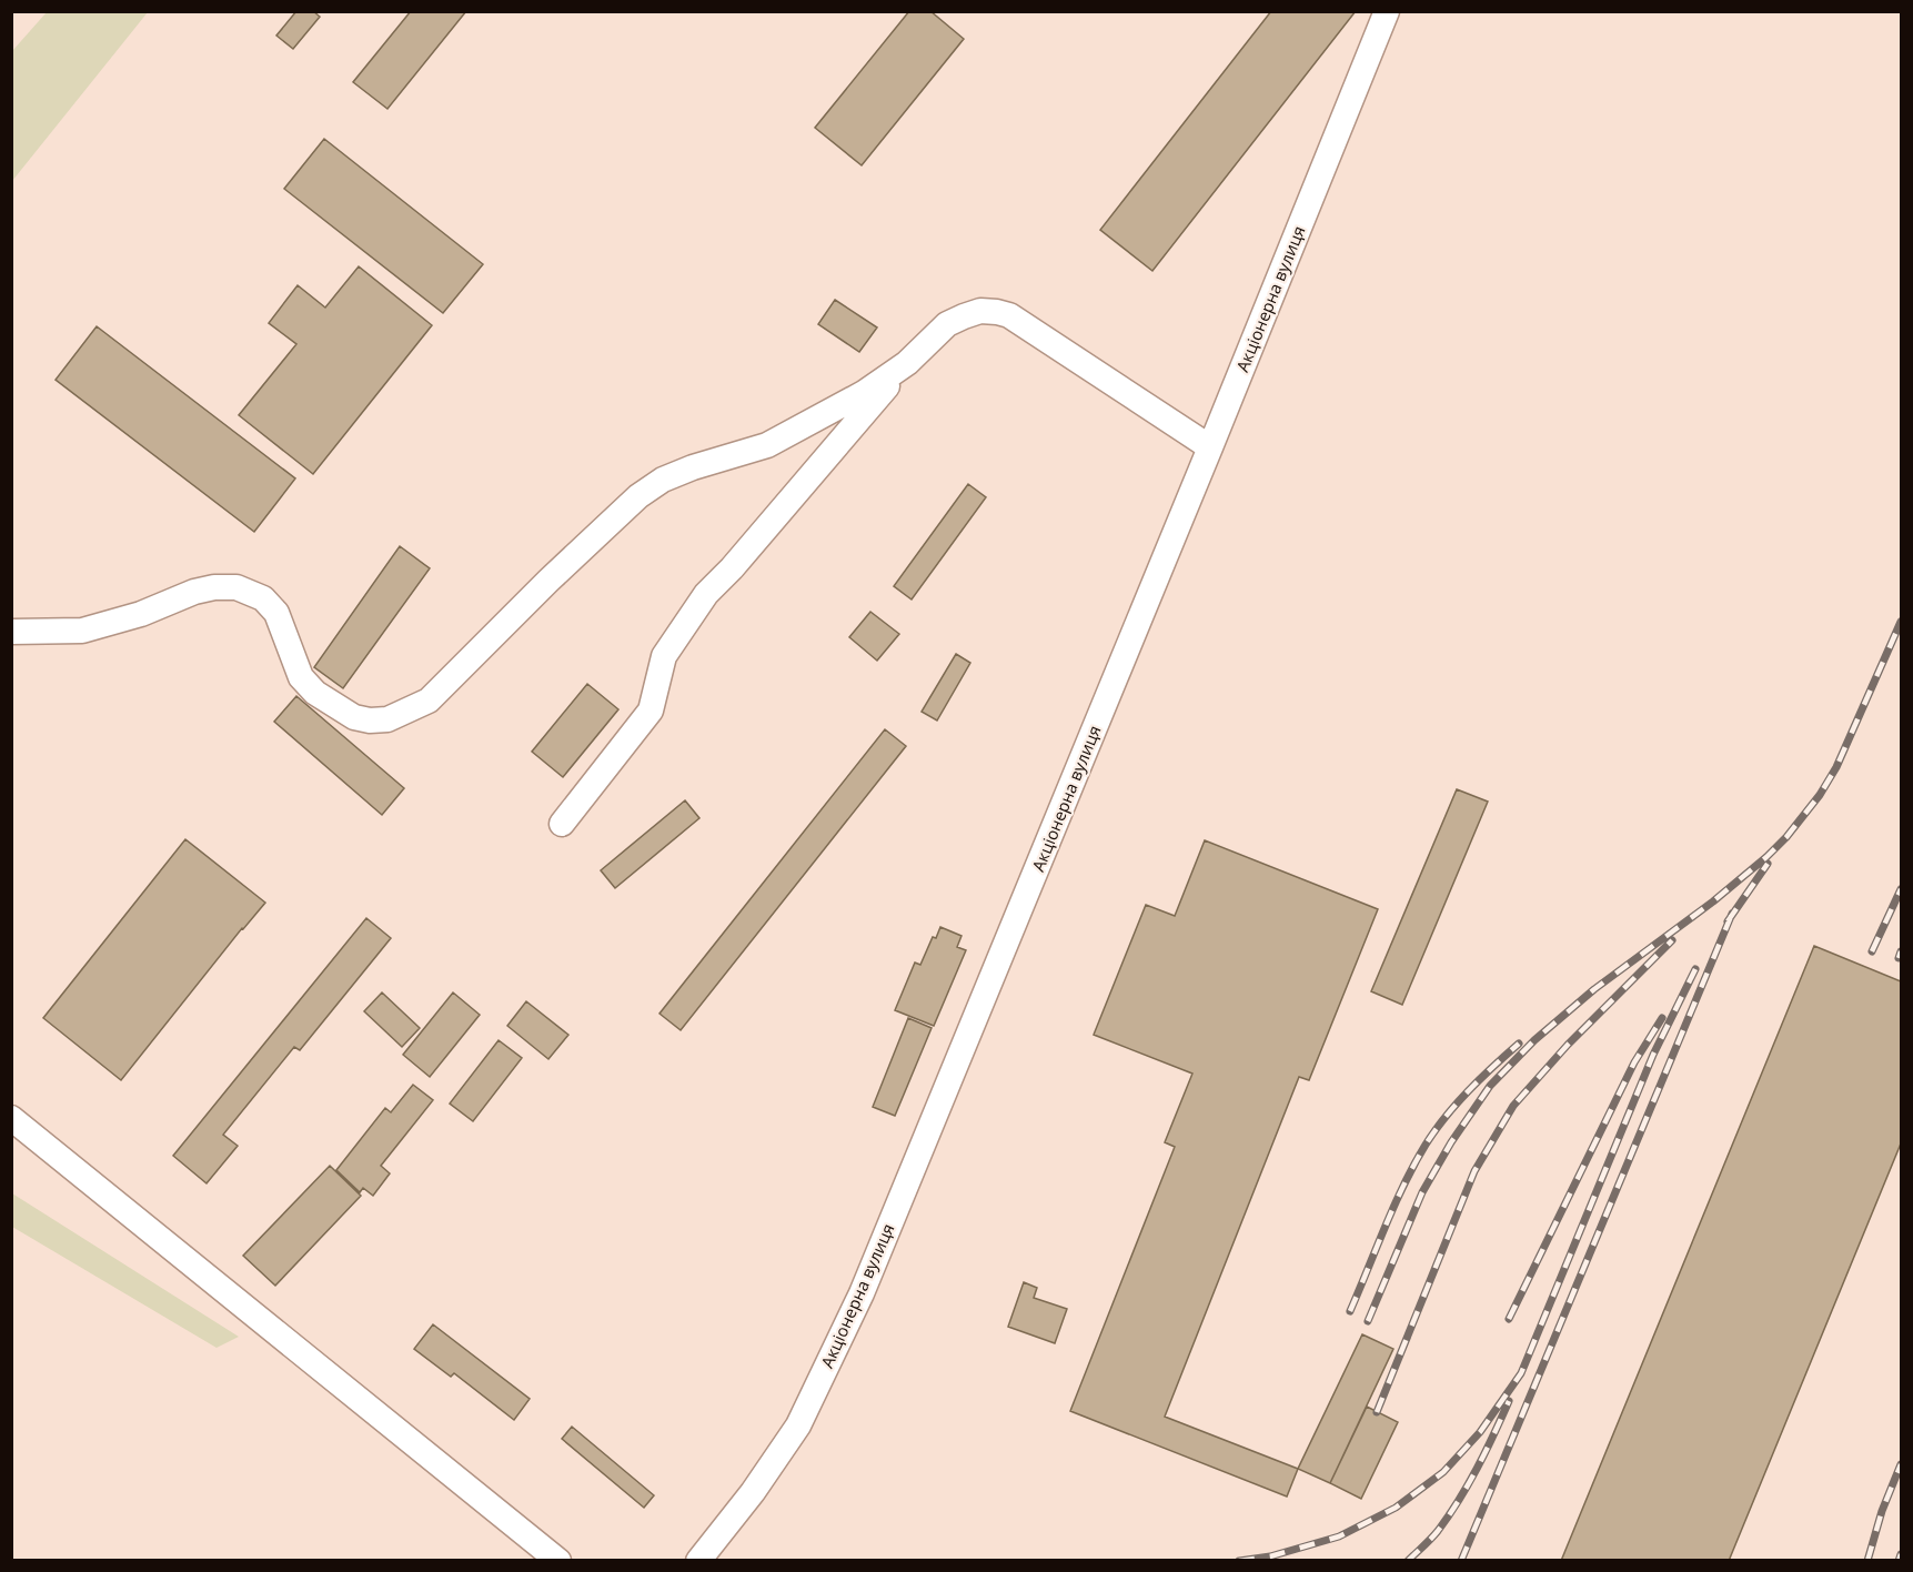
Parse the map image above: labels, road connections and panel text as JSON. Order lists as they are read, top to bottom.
{
  "streets": {
    "street": ["Акціонерна вулиця"]
  }
}
